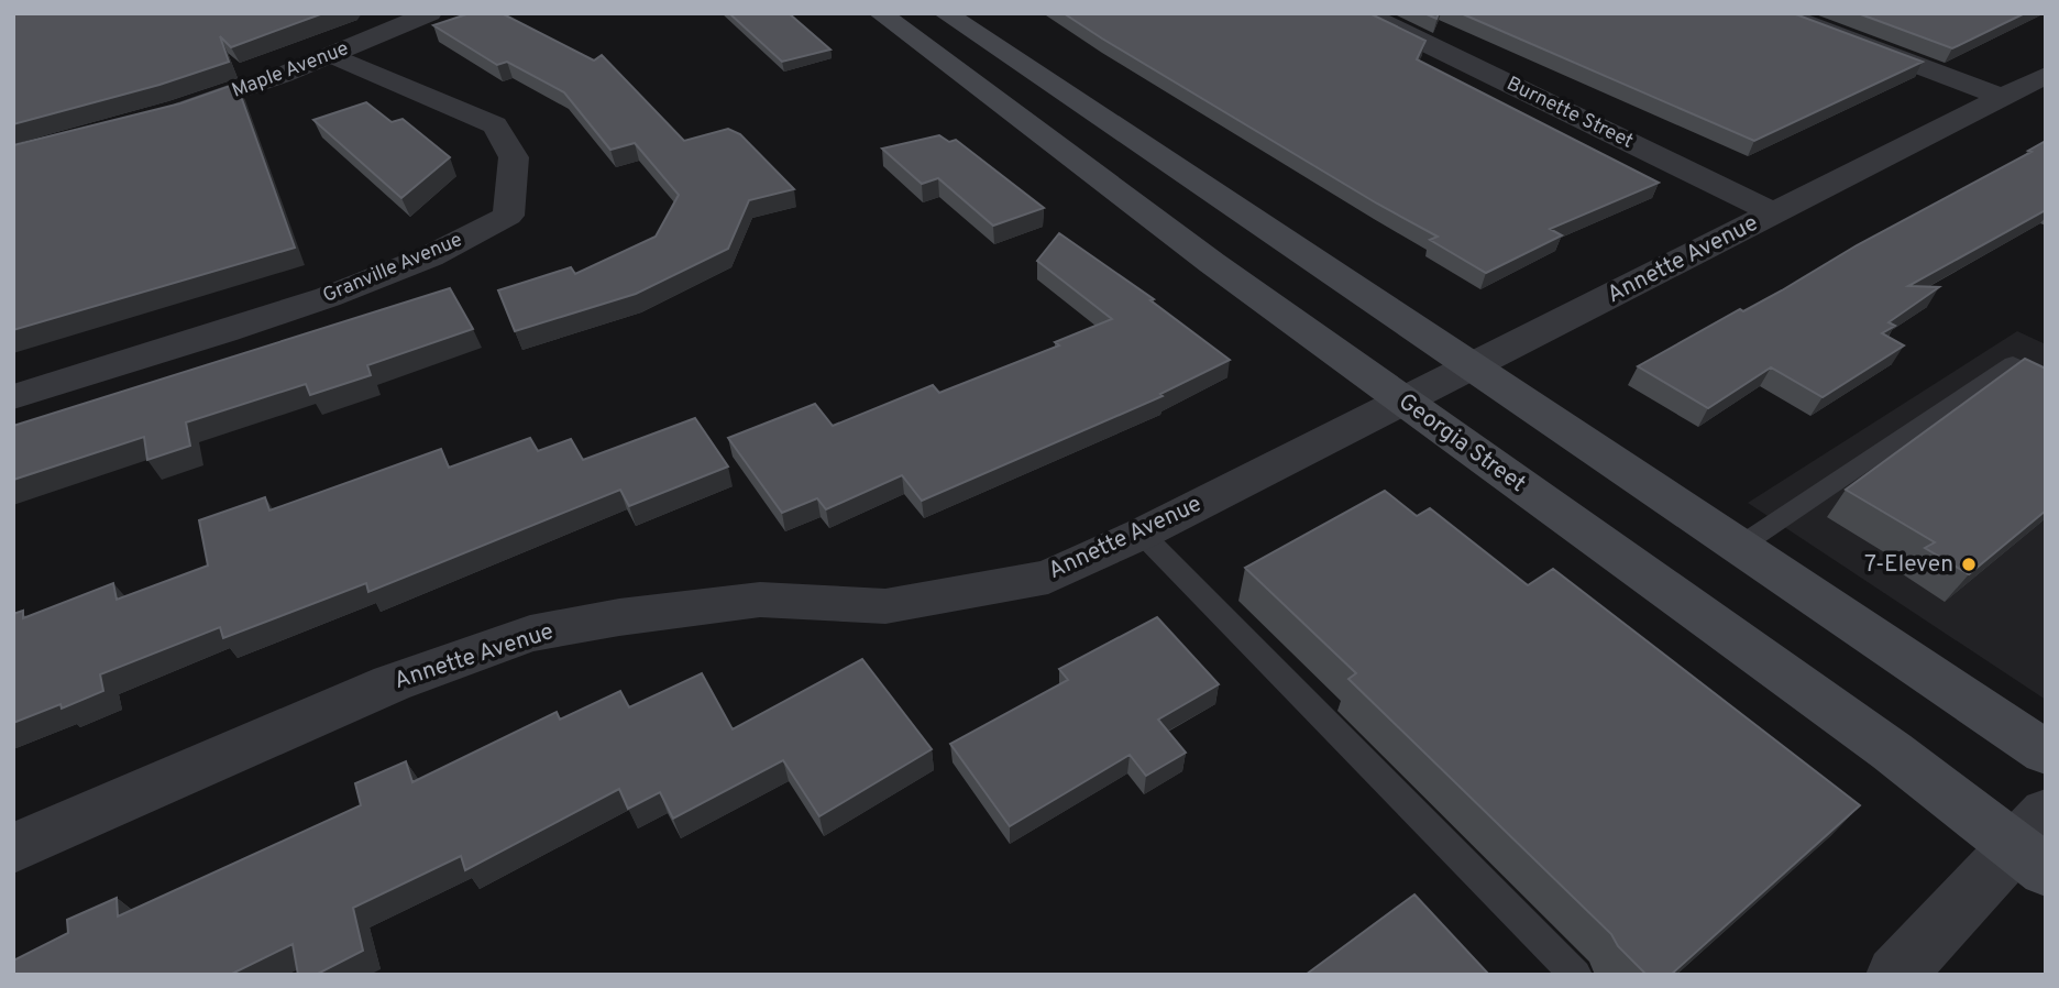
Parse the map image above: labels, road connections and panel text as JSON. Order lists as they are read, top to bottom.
{
  "streets": {
    "main road": ["Georgia Street"],
    "street": [
      "Maple Avenue",
      "Burnette Street",
      "Annette Avenue",
      "Granville Avenue"
    ]
  },
  "crossings": [
    ["Maple Avenue", "Granville Avenue"],
    ["Burnette Street", "Annette Avenue"],
    ["Annette Avenue", "Georgia Street"]
  ],
  "places": ["7-Eleven"]
}
